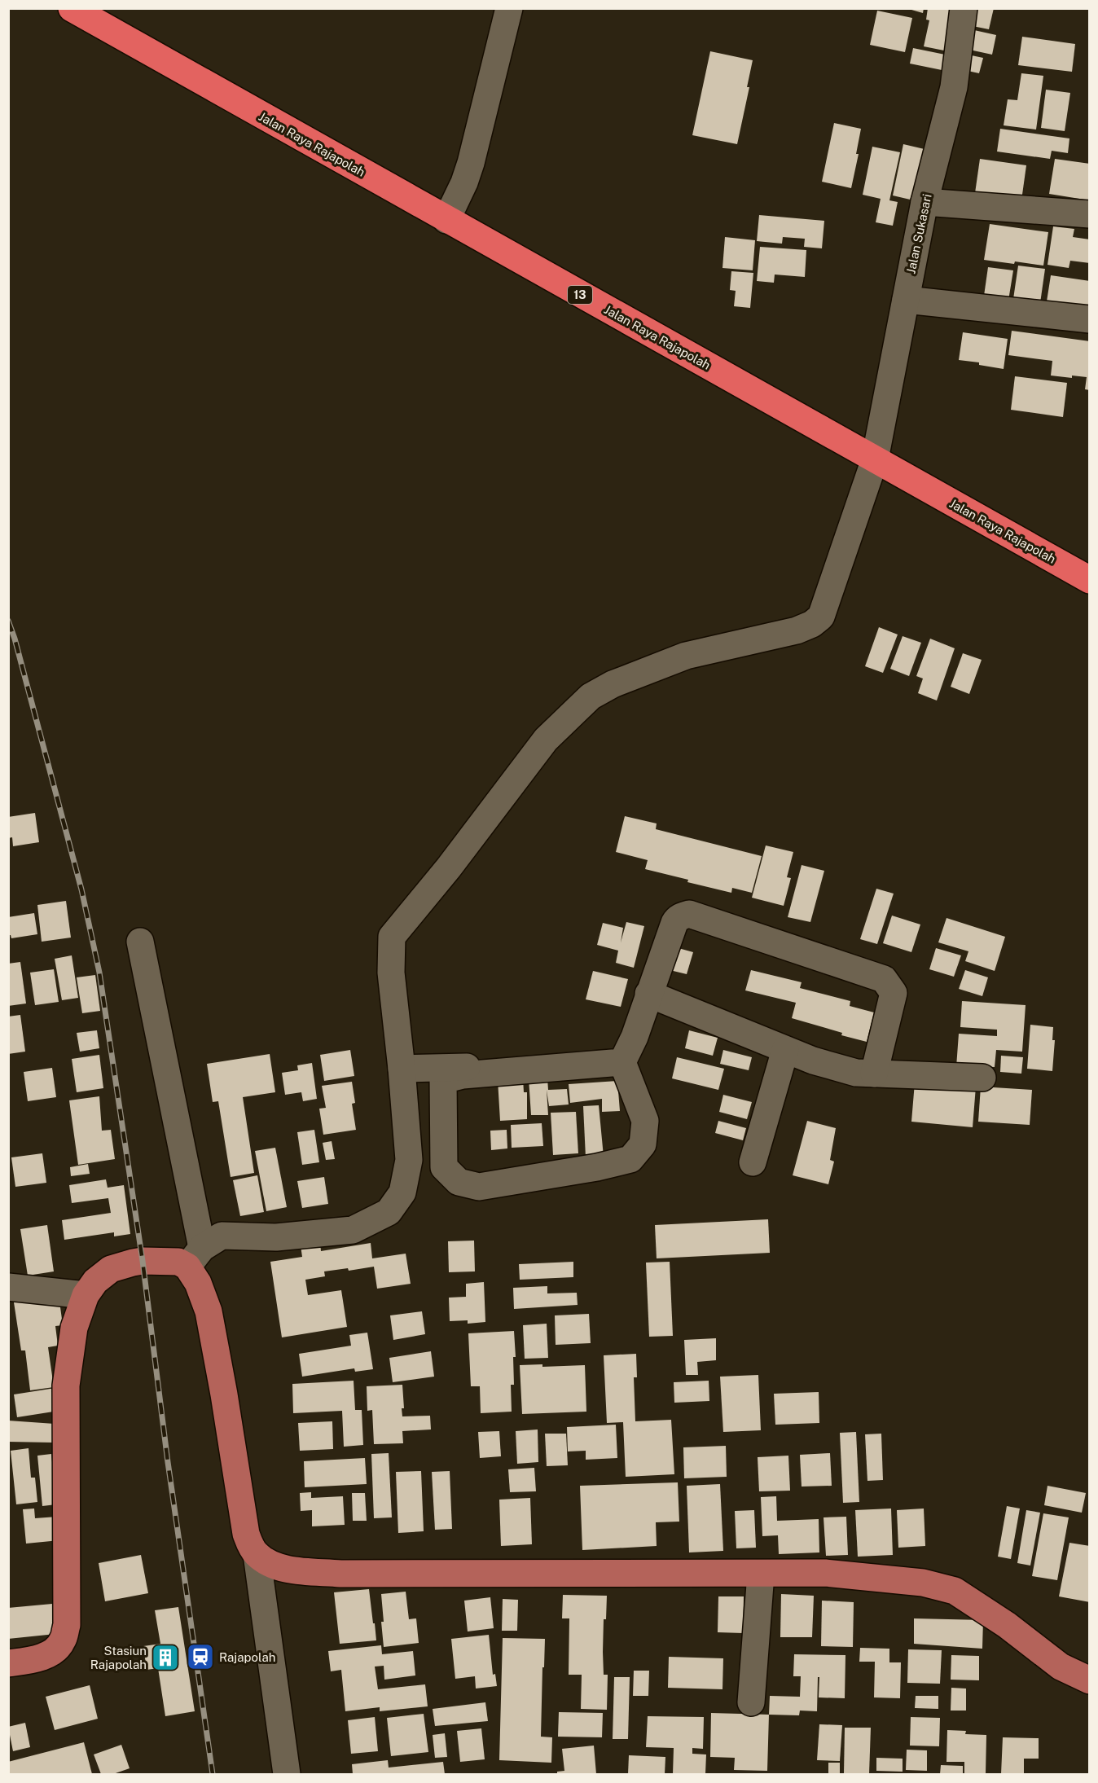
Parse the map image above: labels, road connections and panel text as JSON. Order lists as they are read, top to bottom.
{
  "streets": {
    "highway": ["Jalan Raya Rajapolah", "13"],
    "street": ["Jalan Sukasari"]
  },
  "crossings": [
    ["Jalan Raya Rajapolah", "Jalan Sukasari"]
  ],
  "places": {
    "station": ["Rajapolah"],
    "building": ["Stasiun Rajapolah"]
  }
}
